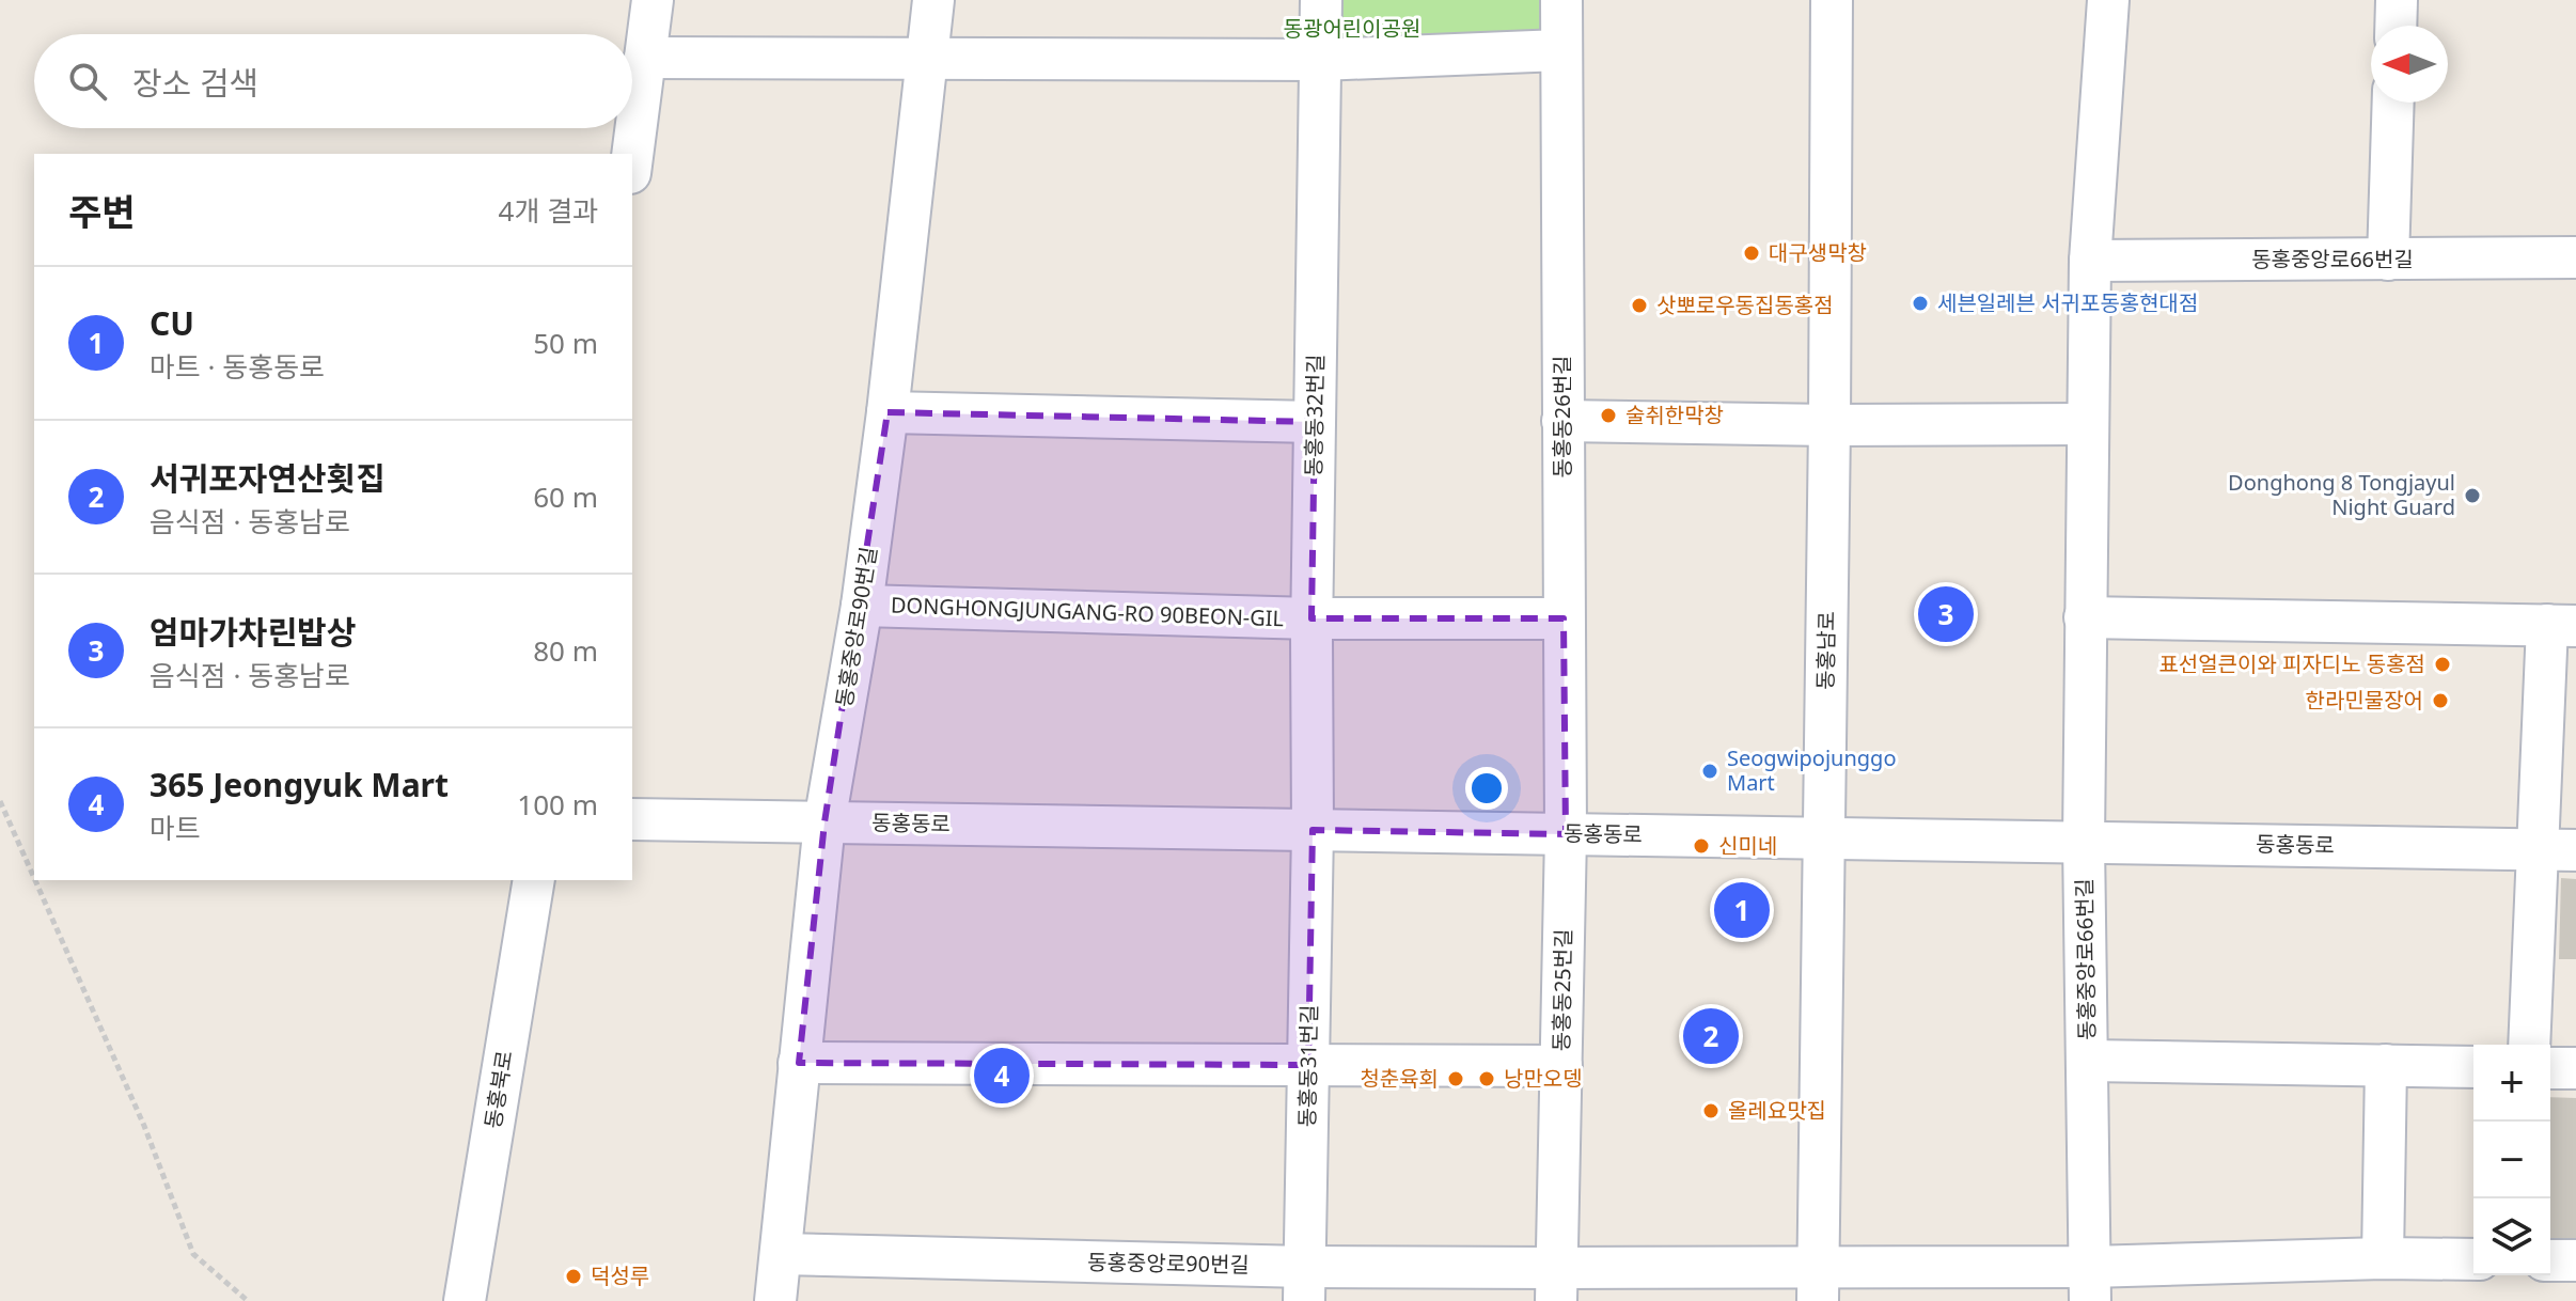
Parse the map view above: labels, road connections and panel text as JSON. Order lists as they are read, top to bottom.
{
  "streets": {
    "street": [
      "동홍중앙로66번길",
      "동홍동32번길",
      "동홍동26번길",
      "DONGHONGJUNGANG-RO 90BEON-GIL",
      "동홍중앙로90번길",
      "동홍남로",
      "동홍동로",
      "동홍동25번길",
      "동홍동31번길",
      "동홍북로"
    ]
  },
  "crossings": [
    ["동홍중앙로66번길", "동홍중앙로90번길"],
    ["동홍중앙로66번길", "동홍동로"],
    ["동홍동32번길", "DONGHONGJUNGANG-RO 90BEON-GIL"],
    ["동홍동32번길", "동홍동로"],
    ["동홍동32번길", "동홍동31번길"],
    ["동홍동26번길", "DONGHONGJUNGANG-RO 90BEON-GIL"],
    ["동홍동26번길", "동홍동로"],
    ["동홍동26번길", "동홍동25번길"],
    ["DONGHONGJUNGANG-RO 90BEON-GIL", "동홍중앙로90번길"],
    ["동홍중앙로90번길", "동홍남로"],
    ["동홍중앙로90번길", "동홍동로"],
    ["동홍중앙로90번길", "동홍동25번길"],
    ["동홍중앙로90번길", "동홍동31번길"],
    ["동홍남로", "동홍동로"],
    ["동홍동로", "동홍동25번길"],
    ["동홍동로", "동홍동31번길"]
  ],
  "parks": ["동광어린이공원"],
  "places": [
    "대구생막창",
    "세븐일레븐 서귀포동홍현대점",
    "삿뽀로우동집동홍점",
    "술취한막창",
    "Donghong 8 Tongjayul Night Guard",
    "표선얼큰이와 피자디노 동홍점",
    "한라민물장어",
    "Seogwipojunggo Mart",
    "신미네",
    "청춘육회",
    "낭만오뎅",
    "올레요맛집",
    "덕성루"
  ],
  "north": "left",
  "page": {
    "search": "장소 검색",
    "heading": ["주변", "4개 결과"],
    "list": [
      {
        "mark": "1",
        "name": "CU",
        "note": "마트 · 동홍동로",
        "value": "50 m"
      },
      {
        "mark": "2",
        "name": "서귀포자연산횟집",
        "note": "음식점 · 동홍남로",
        "value": "60 m"
      },
      {
        "mark": "3",
        "name": "엄마가차린밥상",
        "note": "음식점 · 동홍남로",
        "value": "80 m"
      },
      {
        "mark": "4",
        "name": "365 Jeongyuk Mart",
        "note": "마트",
        "value": "100 m"
      }
    ],
    "pins": [
      "3",
      "1",
      "2",
      "4"
    ],
    "map_buttons": ["+", "−"]
  }
}
